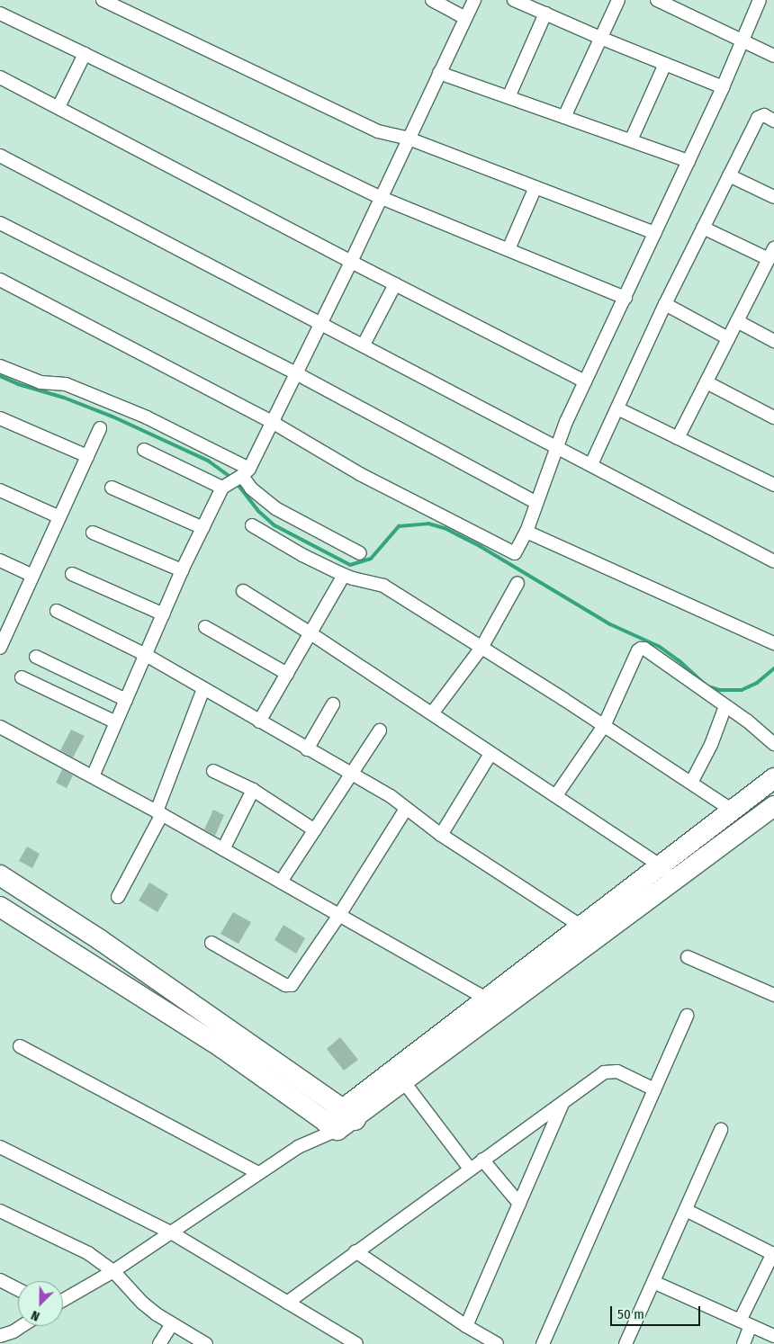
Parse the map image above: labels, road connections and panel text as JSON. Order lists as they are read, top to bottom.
{
  "scale_bar": "50 m",
  "north": "bottom left"
}
